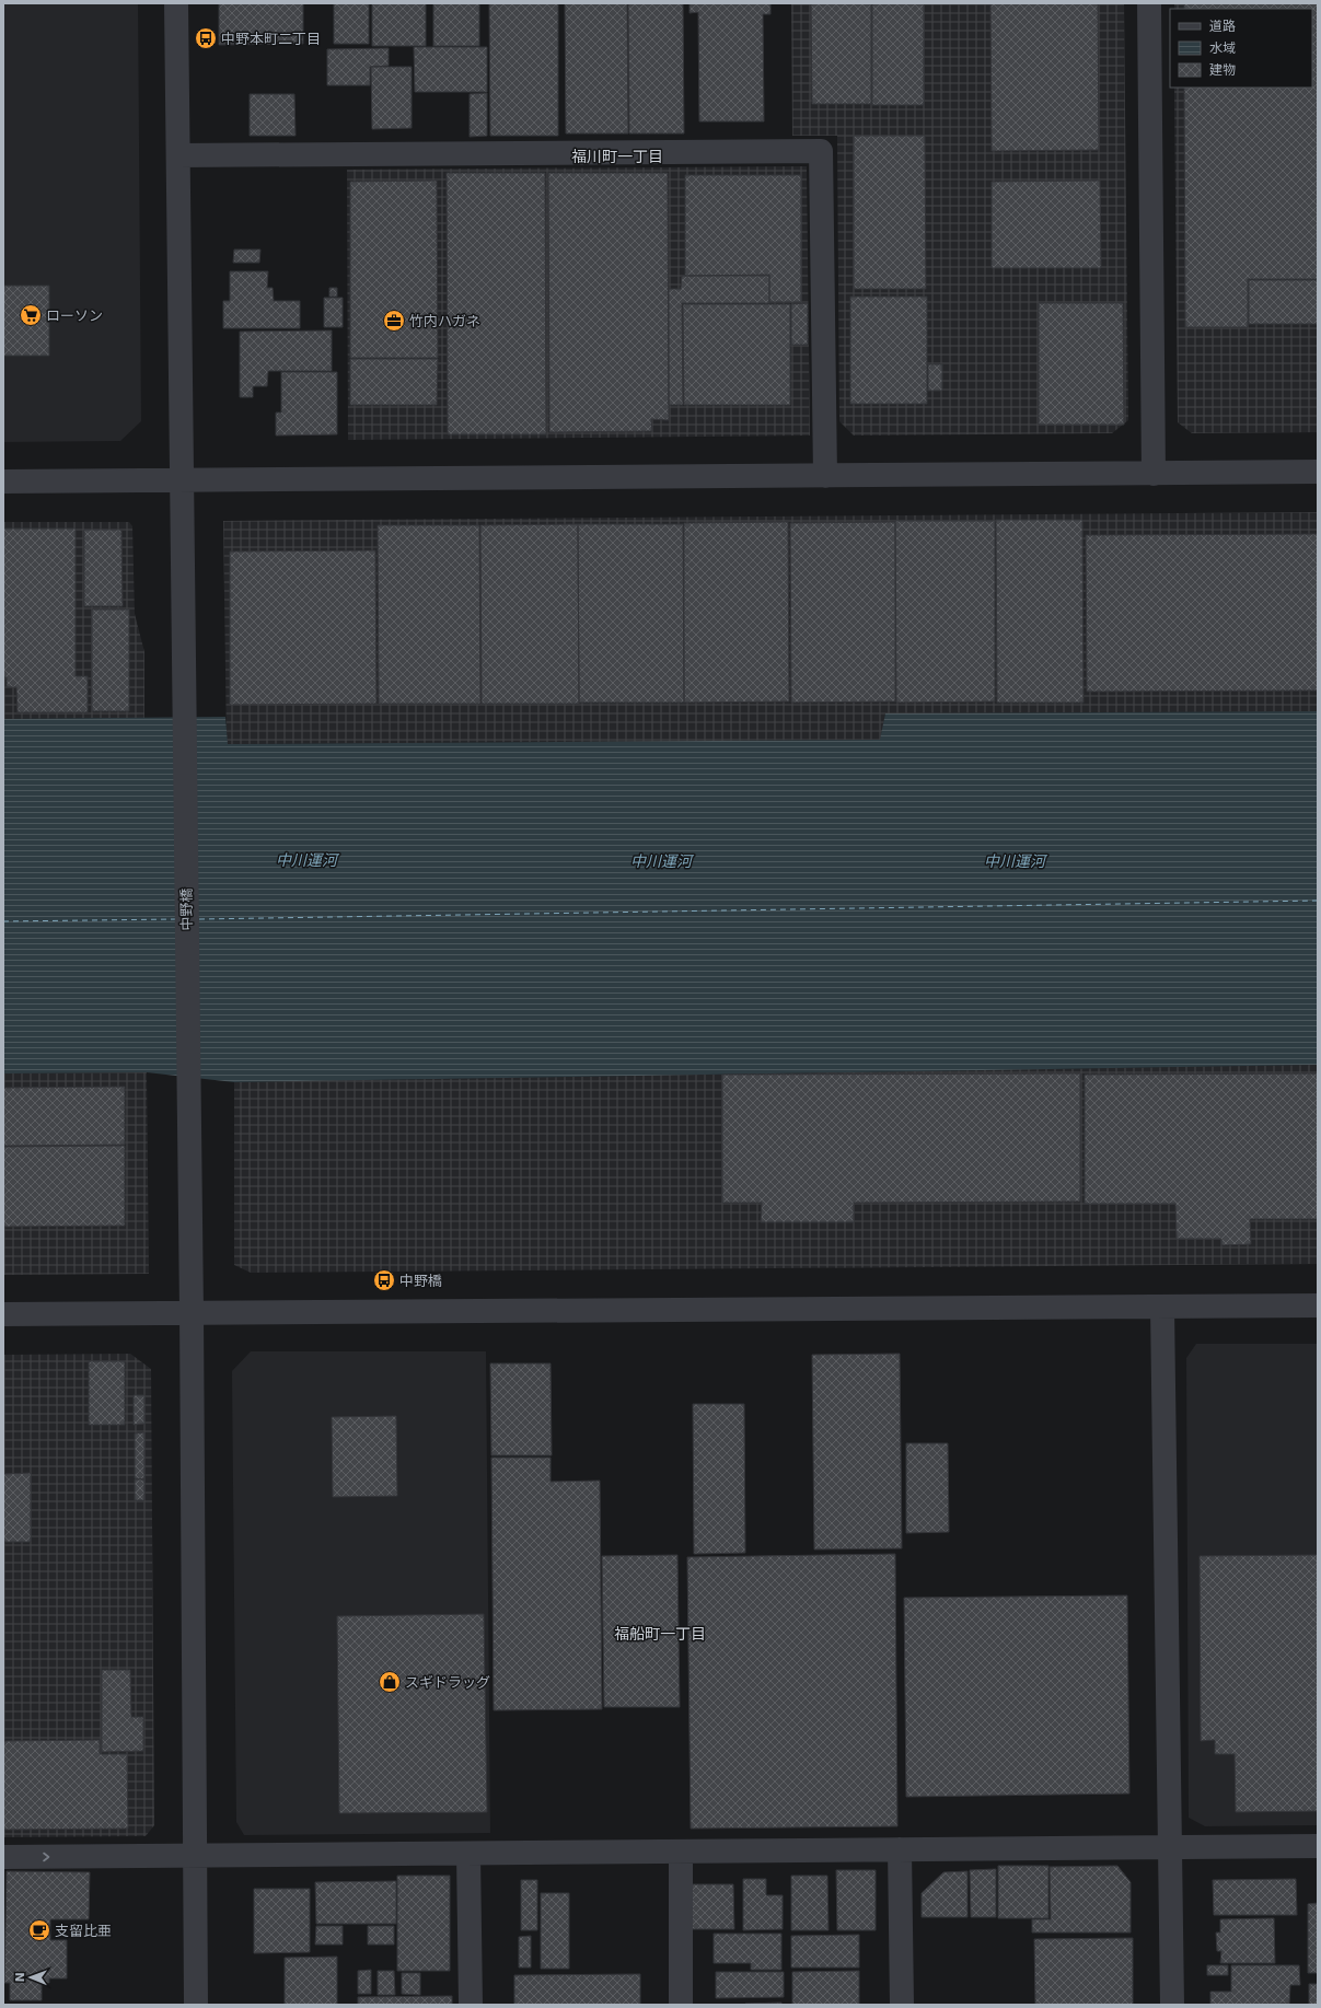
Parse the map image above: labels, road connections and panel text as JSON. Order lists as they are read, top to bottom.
{
  "streets": {
    "street": ["中野橋"]
  },
  "districts": ["福川町一丁目", "福船町一丁目"],
  "water": ["中川運河"],
  "places": {
    "bus stop": ["中野本町二丁目", "中野橋"],
    "supermarket": ["ローソン"],
    "office": ["竹内ハガネ"],
    "shop": ["スギドラッグ"],
    "cafe": ["支留比亜"]
  },
  "legend": ["道路", "水域", "建物"],
  "north": "left"
}
